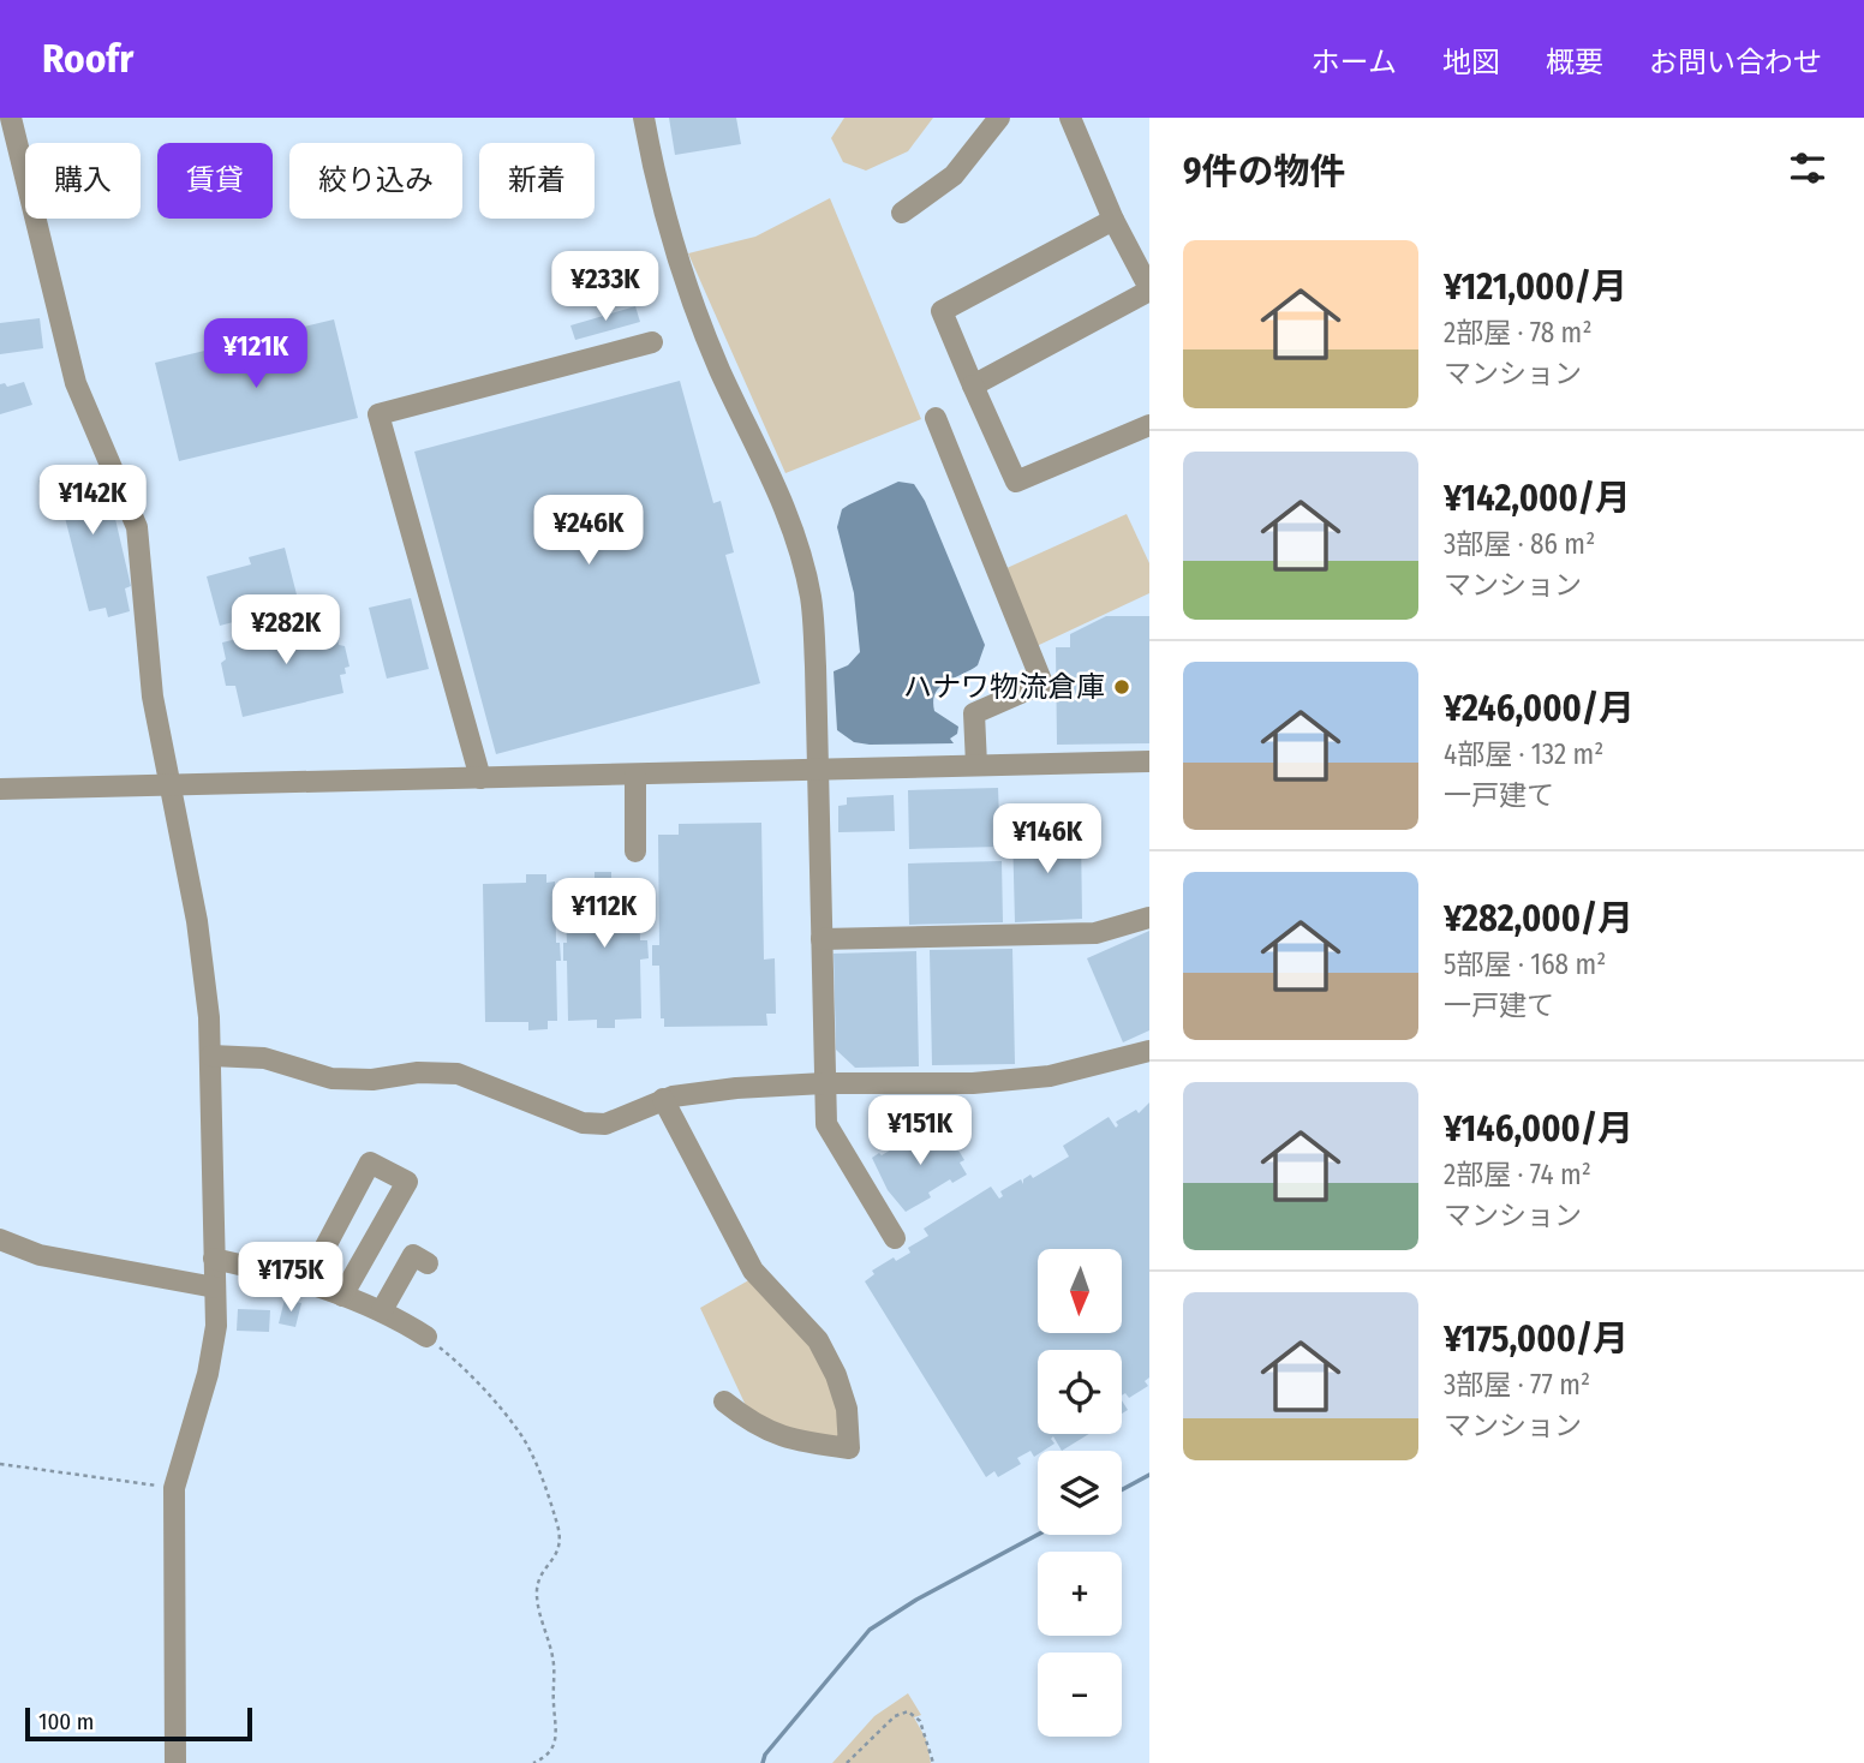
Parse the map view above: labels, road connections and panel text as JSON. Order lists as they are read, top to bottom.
{
  "places": ["ハナワ物流倉庫"],
  "scale_bar": "100 m",
  "north": "bottom",
  "page": {
    "header": "Roofr",
    "nav": [
      "ホーム",
      "地図",
      "概要",
      "お問い合わせ"
    ],
    "heading": "9件の物件",
    "chip": [
      "購入",
      "賃貸",
      "絞り込み",
      "新着"
    ],
    "list": [
      {
        "name": "¥121,000/月",
        "note": "2部屋 · 78 m² · マンション"
      },
      {
        "name": "¥142,000/月",
        "note": "3部屋 · 86 m² · マンション"
      },
      {
        "name": "¥246,000/月",
        "note": "4部屋 · 132 m² · 一戸建て"
      },
      {
        "name": "¥282,000/月",
        "note": "5部屋 · 168 m² · 一戸建て"
      },
      {
        "name": "¥146,000/月",
        "note": "2部屋 · 74 m² · マンション"
      },
      {
        "name": "¥175,000/月",
        "note": "3部屋 · 77 m² · マンション"
      }
    ],
    "price": [
      "¥233K",
      "¥121K",
      "¥142K",
      "¥246K",
      "¥282K",
      "¥146K",
      "¥112K",
      "¥151K",
      "¥175K"
    ],
    "map_buttons": ["+", "−"],
    "scale": "100 m"
  }
}
